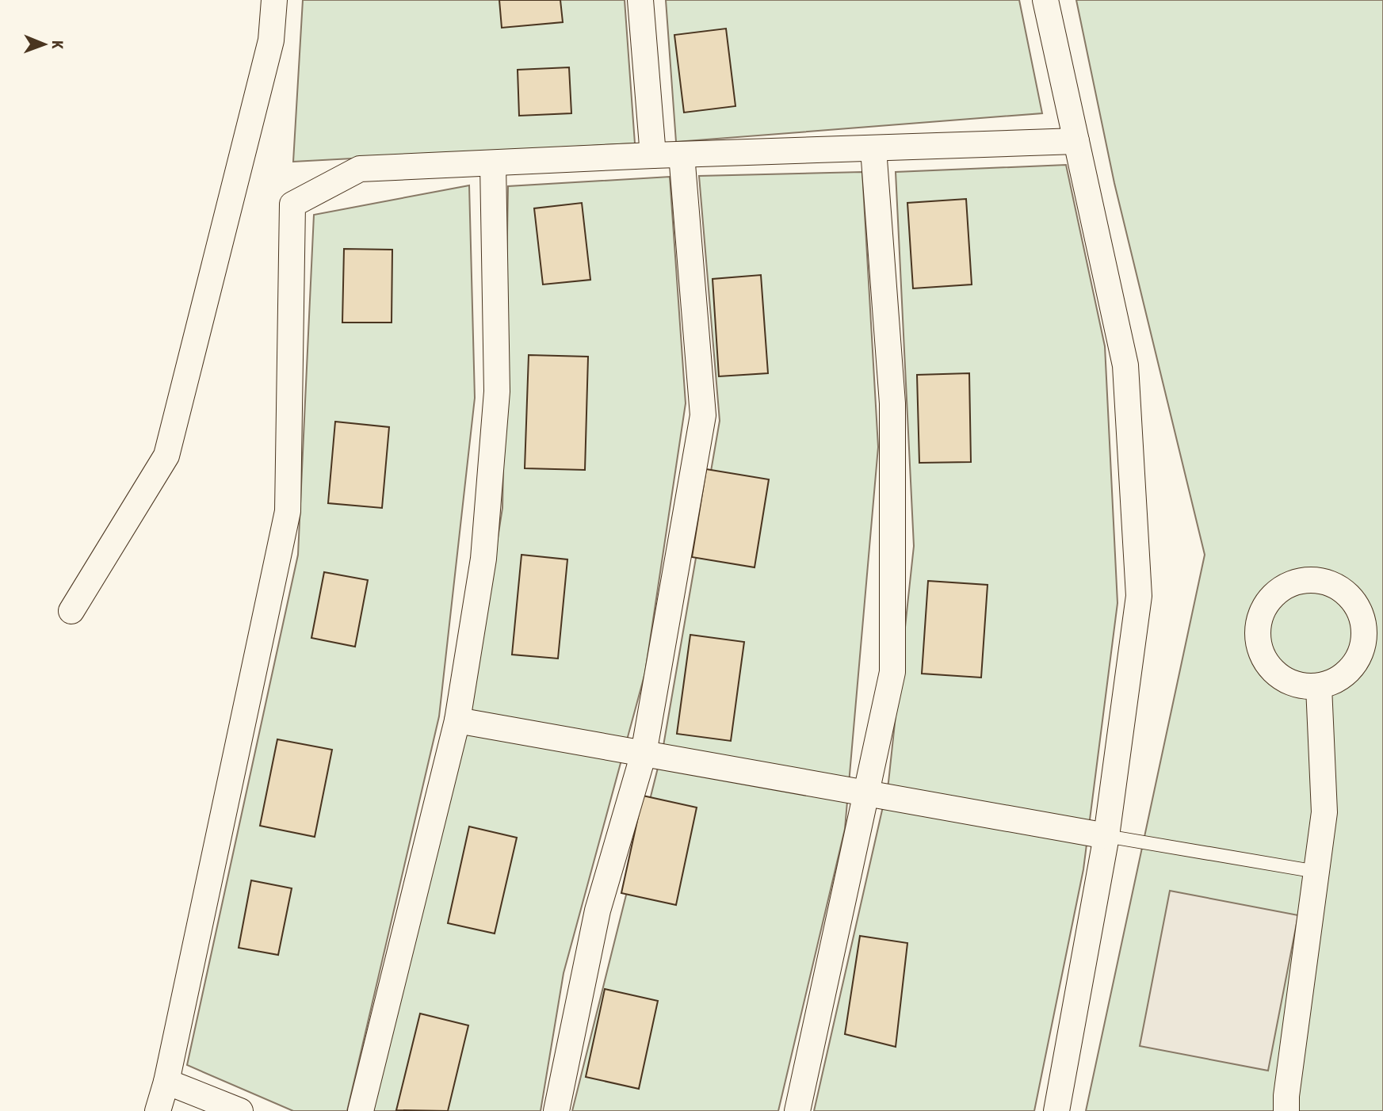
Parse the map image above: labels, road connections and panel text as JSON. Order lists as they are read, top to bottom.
{
  "north": "right"
}
